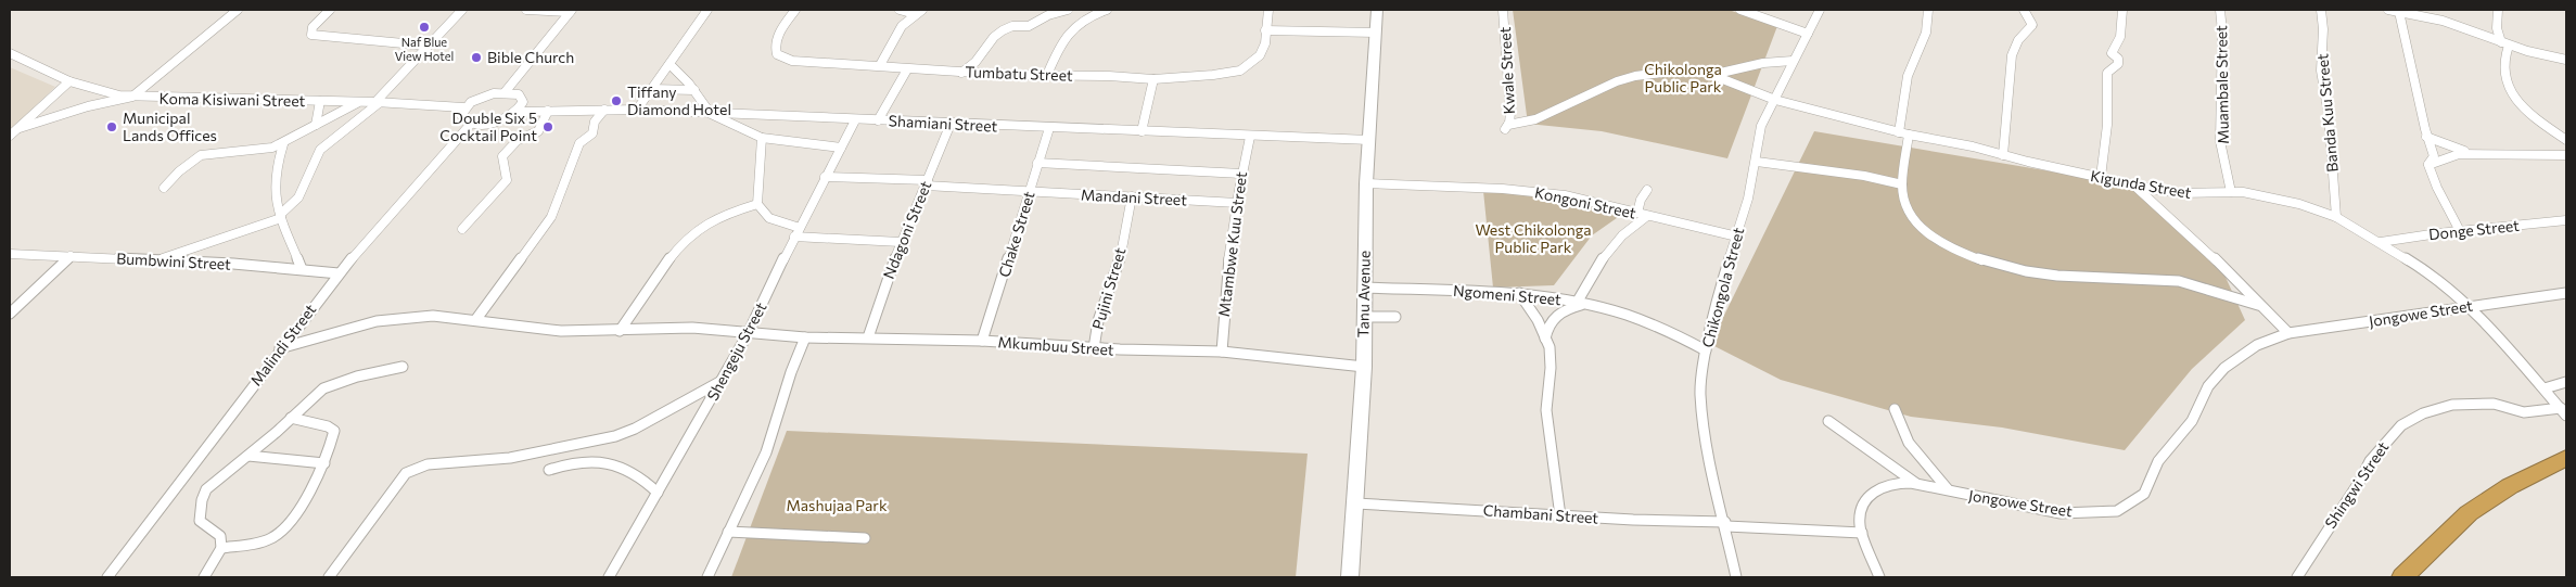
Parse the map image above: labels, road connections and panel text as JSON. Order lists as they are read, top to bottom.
{
  "streets": {
    "street": [
      "Kwale Street",
      "Tumbatu Street",
      "Muambale Street",
      "Koma Kisiwani Street",
      "Banda Kuu Street",
      "Shamiani Street",
      "Kigunda Street",
      "Mandani Street",
      "Kongoni Street",
      "Ndagoni Street",
      "Donge Street",
      "Chake Street",
      "Mtambwe Kuu Street",
      "Bumbwini Street",
      "Chikongola Street",
      "Pujini Street",
      "Tanu Avenue",
      "Ngomeni Street",
      "Jongowe Street",
      "Malindi Street",
      "Mkumbuu Street",
      "Shengeju Street",
      "Shingwi Street",
      "Chambani Street"
    ]
  },
  "crossings": [
    ["Muambale Street", "Kigunda Street"],
    ["Banda Kuu Street", "Kigunda Street"],
    ["Shamiani Street", "Ndagoni Street"],
    ["Shamiani Street", "Chake Street"],
    ["Shamiani Street", "Mtambwe Kuu Street"],
    ["Shamiani Street", "Tanu Avenue"],
    ["Shamiani Street", "Shengeju Street"],
    ["Kigunda Street", "Donge Street"],
    ["Kigunda Street", "Chikongola Street"],
    ["Kigunda Street", "Jongowe Street"],
    ["Kigunda Street", "Shingwi Street"],
    ["Mandani Street", "Ndagoni Street"],
    ["Mandani Street", "Chake Street"],
    ["Mandani Street", "Mtambwe Kuu Street"],
    ["Mandani Street", "Pujini Street"],
    ["Mandani Street", "Shengeju Street"],
    ["Kongoni Street", "Chikongola Street"],
    ["Kongoni Street", "Tanu Avenue"],
    ["Ndagoni Street", "Mkumbuu Street"],
    ["Chake Street", "Mkumbuu Street"],
    ["Mtambwe Kuu Street", "Mkumbuu Street"],
    ["Bumbwini Street", "Malindi Street"],
    ["Chikongola Street", "Ngomeni Street"],
    ["Chikongola Street", "Chambani Street"],
    ["Pujini Street", "Mkumbuu Street"],
    ["Tanu Avenue", "Ngomeni Street"],
    ["Tanu Avenue", "Mkumbuu Street"],
    ["Tanu Avenue", "Chambani Street"],
    ["Jongowe Street", "Chambani Street"],
    ["Malindi Street", "Mkumbuu Street"],
    ["Mkumbuu Street", "Shengeju Street"]
  ],
  "parks": ["Chikolonga Public Park", "West Chikolonga Public Park", "Mashujaa Park"],
  "places": [
    "Naf Blue View Hotel",
    "Bible Church",
    "Tiffany Diamond Hotel",
    "Municipal Lands Offices",
    "Double Six 5 Cocktail Point"
  ]
}
